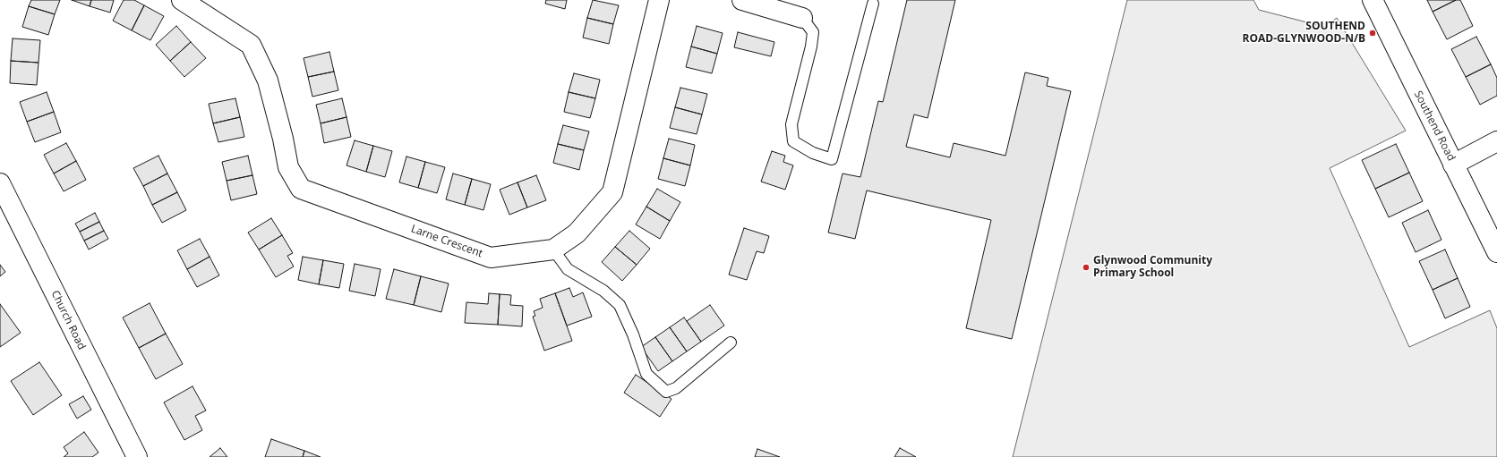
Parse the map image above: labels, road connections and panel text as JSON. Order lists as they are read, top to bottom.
{
  "streets": {
    "street": ["Southend Road", "Larne Crescent", "Church Road"]
  },
  "places": ["SOUTHEND ROAD-GLYNWOOD-N/B", "Glynwood Community Primary School"]
}
